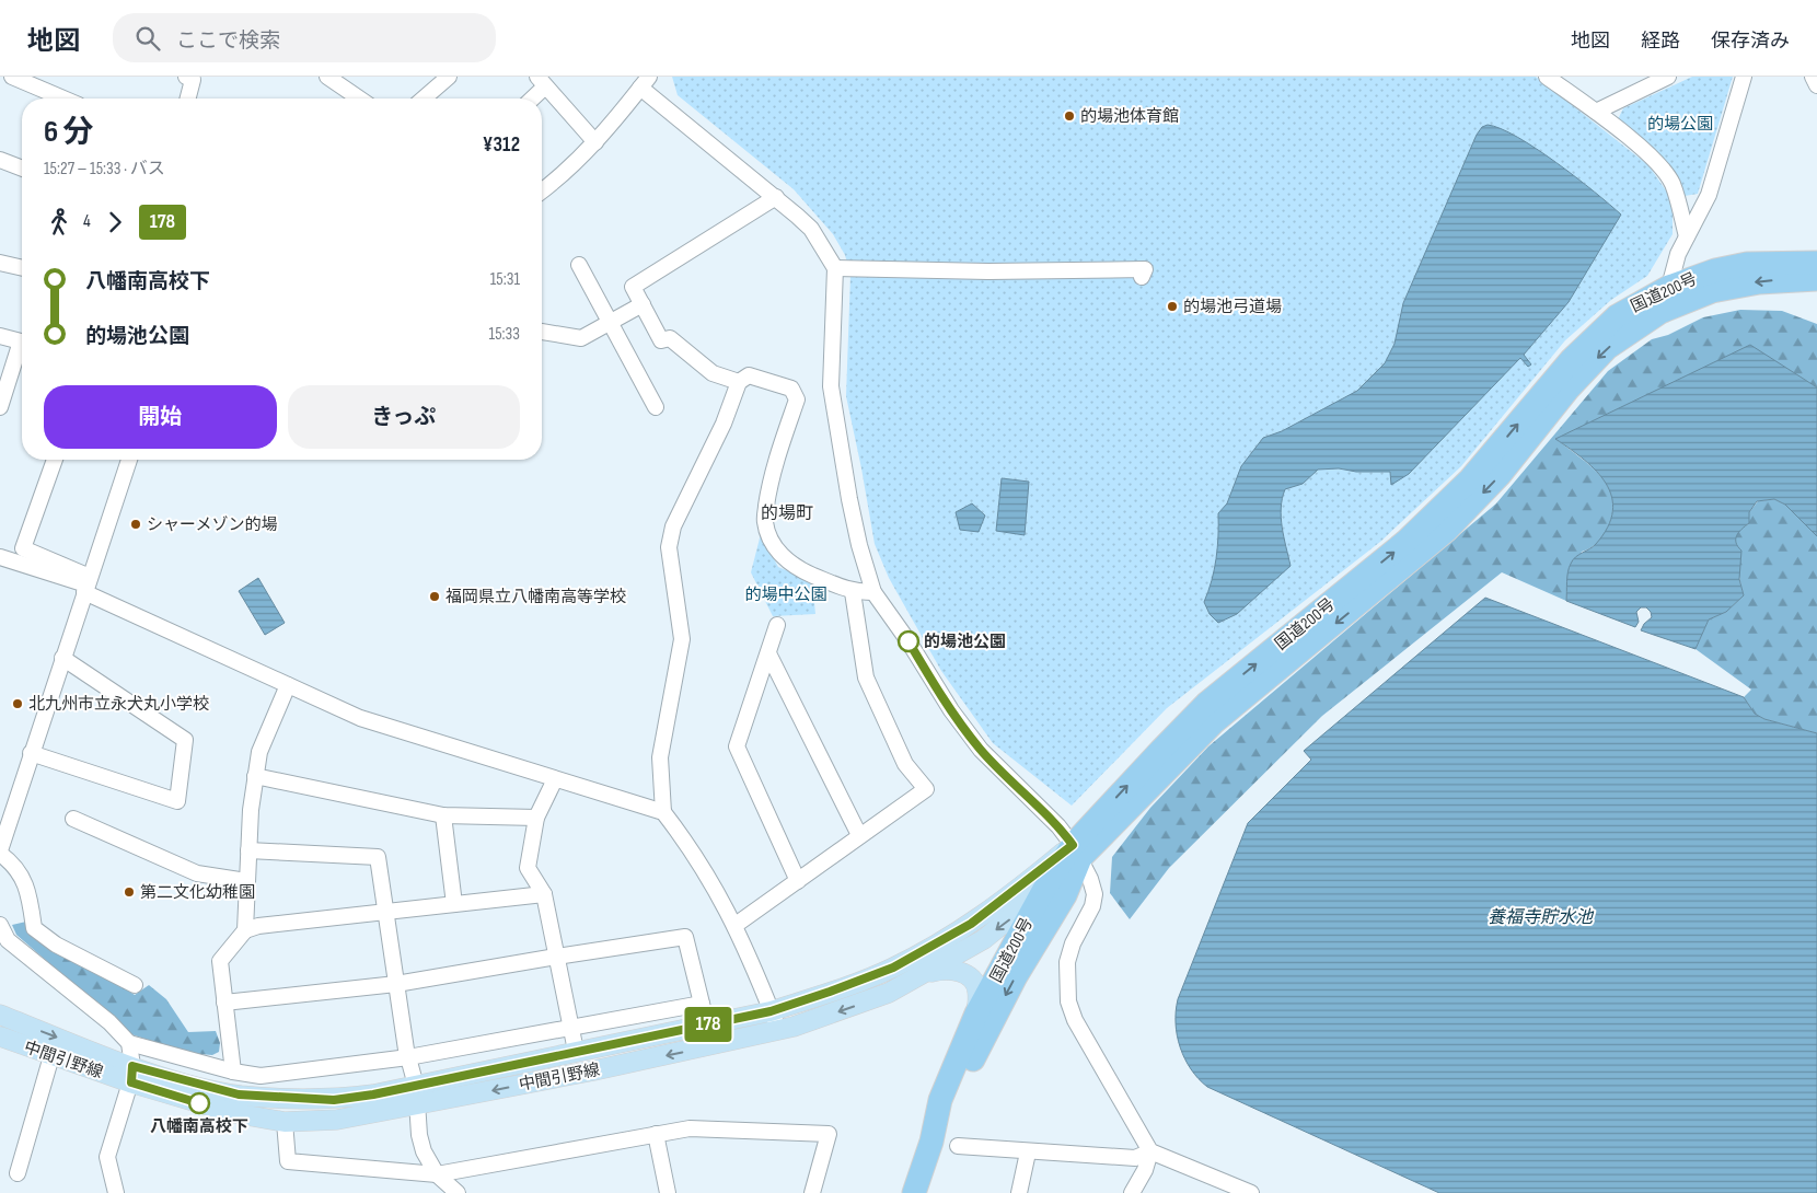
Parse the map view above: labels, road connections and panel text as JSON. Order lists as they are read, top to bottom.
{
  "streets": {
    "highway": ["国道200号"],
    "main road": ["中間引野線"]
  },
  "crossings": [
    ["国道200号", "中間引野線"]
  ],
  "districts": ["的場町"],
  "water": ["養福寺貯水池"],
  "parks": ["的場公園", "的場中公園"],
  "places": [
    "的場池体育館",
    "的場池弓道場",
    "シャーメゾン的場",
    "福岡県立八幡南高等学校",
    "的場池公園",
    "北九州市立永犬丸小学校",
    "第二文化幼稚園",
    "八幡南高校下"
  ],
  "lines": ["bus line 178"],
  "page": {
    "header": "地図",
    "search": "ここで検索",
    "nav": ["地図", "経路", "保存済み"],
    "on_map": "178",
    "heading": ["6 分", "15:27 – 15:33 · バス", "¥312"],
    "legs": ["4", "178"],
    "list": [
      {
        "name": "八幡南高校下",
        "value": "15:31"
      },
      {
        "name": "的場池公園",
        "value": "15:33"
      }
    ],
    "buttons": ["開始", "きっぷ"]
  }
}
